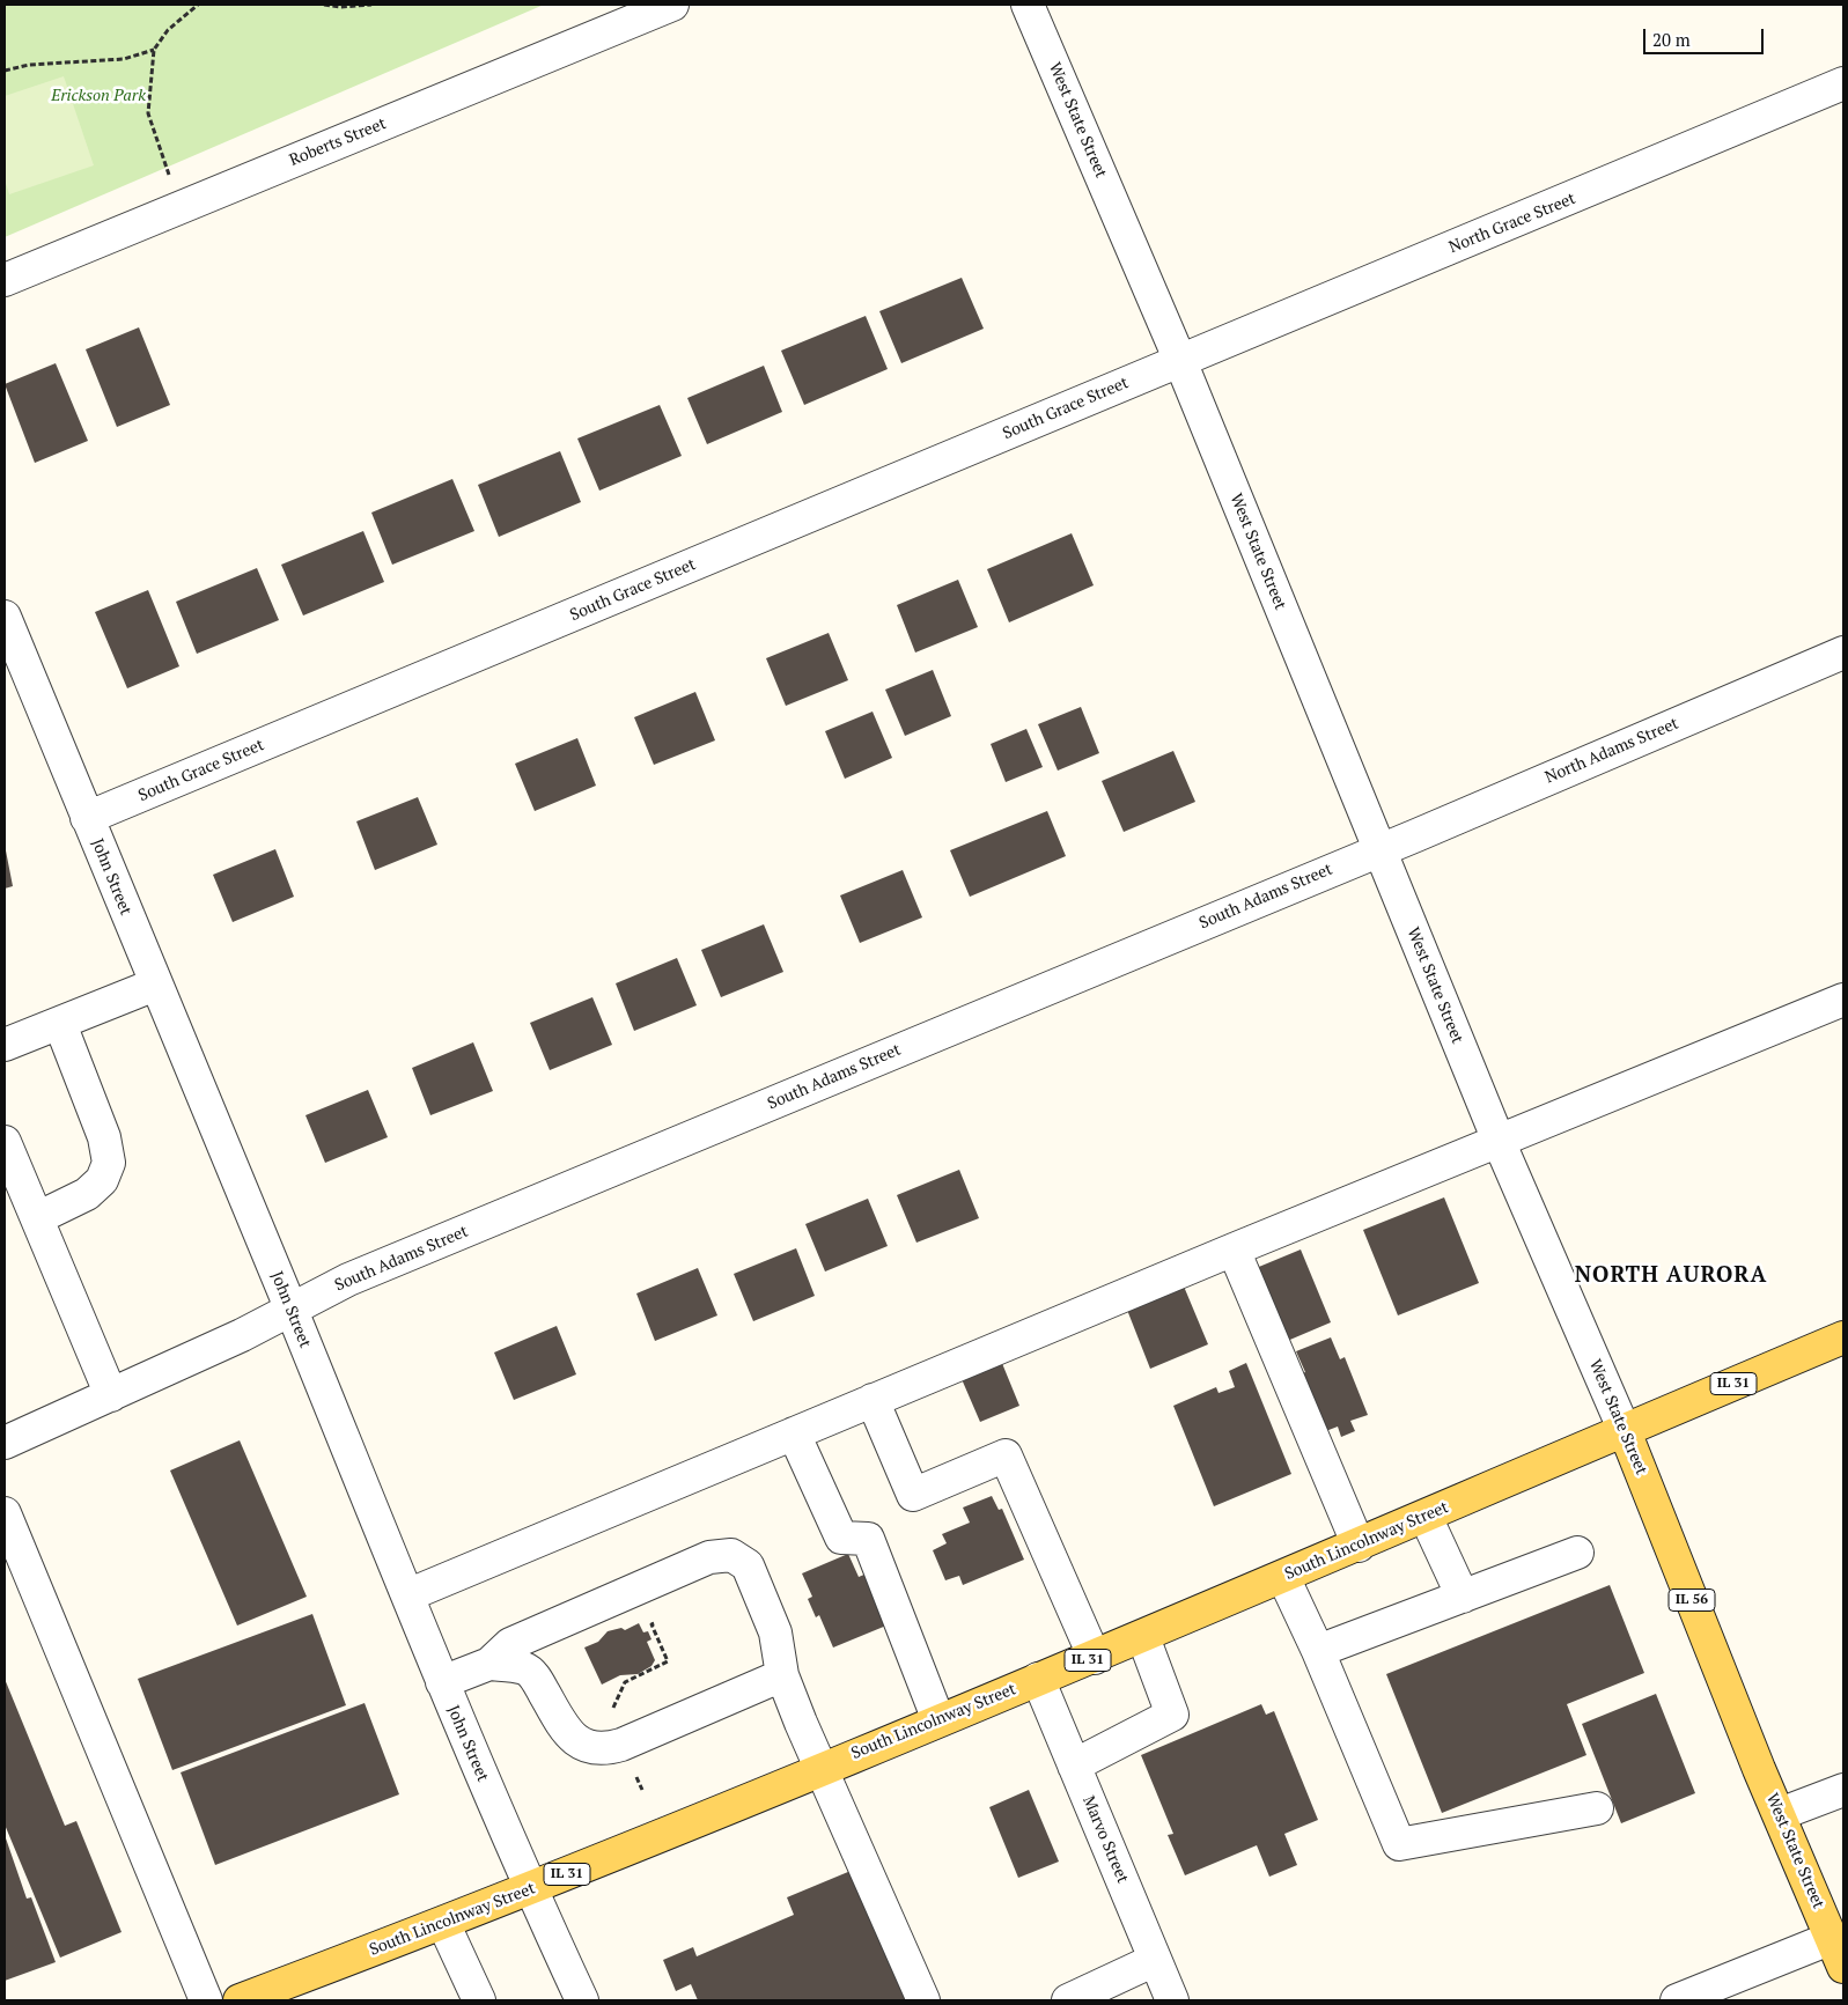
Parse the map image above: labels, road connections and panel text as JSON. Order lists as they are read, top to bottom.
{
  "streets": {
    "main road": [
      "West State Street",
      "IL 31",
      "South Lincolnway Street",
      "IL 56"
    ],
    "street": [
      "Roberts Street",
      "North Grace Street",
      "South Grace Street",
      "North Adams Street",
      "John Street",
      "South Adams Street",
      "Marvo Street"
    ]
  },
  "crossings": [
    ["West State Street", "North Grace Street"],
    ["West State Street", "South Grace Street"],
    ["West State Street", "North Adams Street"],
    ["West State Street", "South Adams Street"],
    ["West State Street", "IL 31"],
    ["West State Street", "South Lincolnway Street"],
    ["North Grace Street", "South Grace Street"],
    ["South Grace Street", "John Street"],
    ["North Adams Street", "South Adams Street"],
    ["John Street", "South Adams Street"],
    ["John Street", "South Lincolnway Street"],
    ["IL 31", "South Lincolnway Street"],
    ["South Lincolnway Street", "Marvo Street"]
  ],
  "districts": ["NORTH AURORA"],
  "parks": ["Erickson Park"],
  "scale_bar": "20 m"
}
